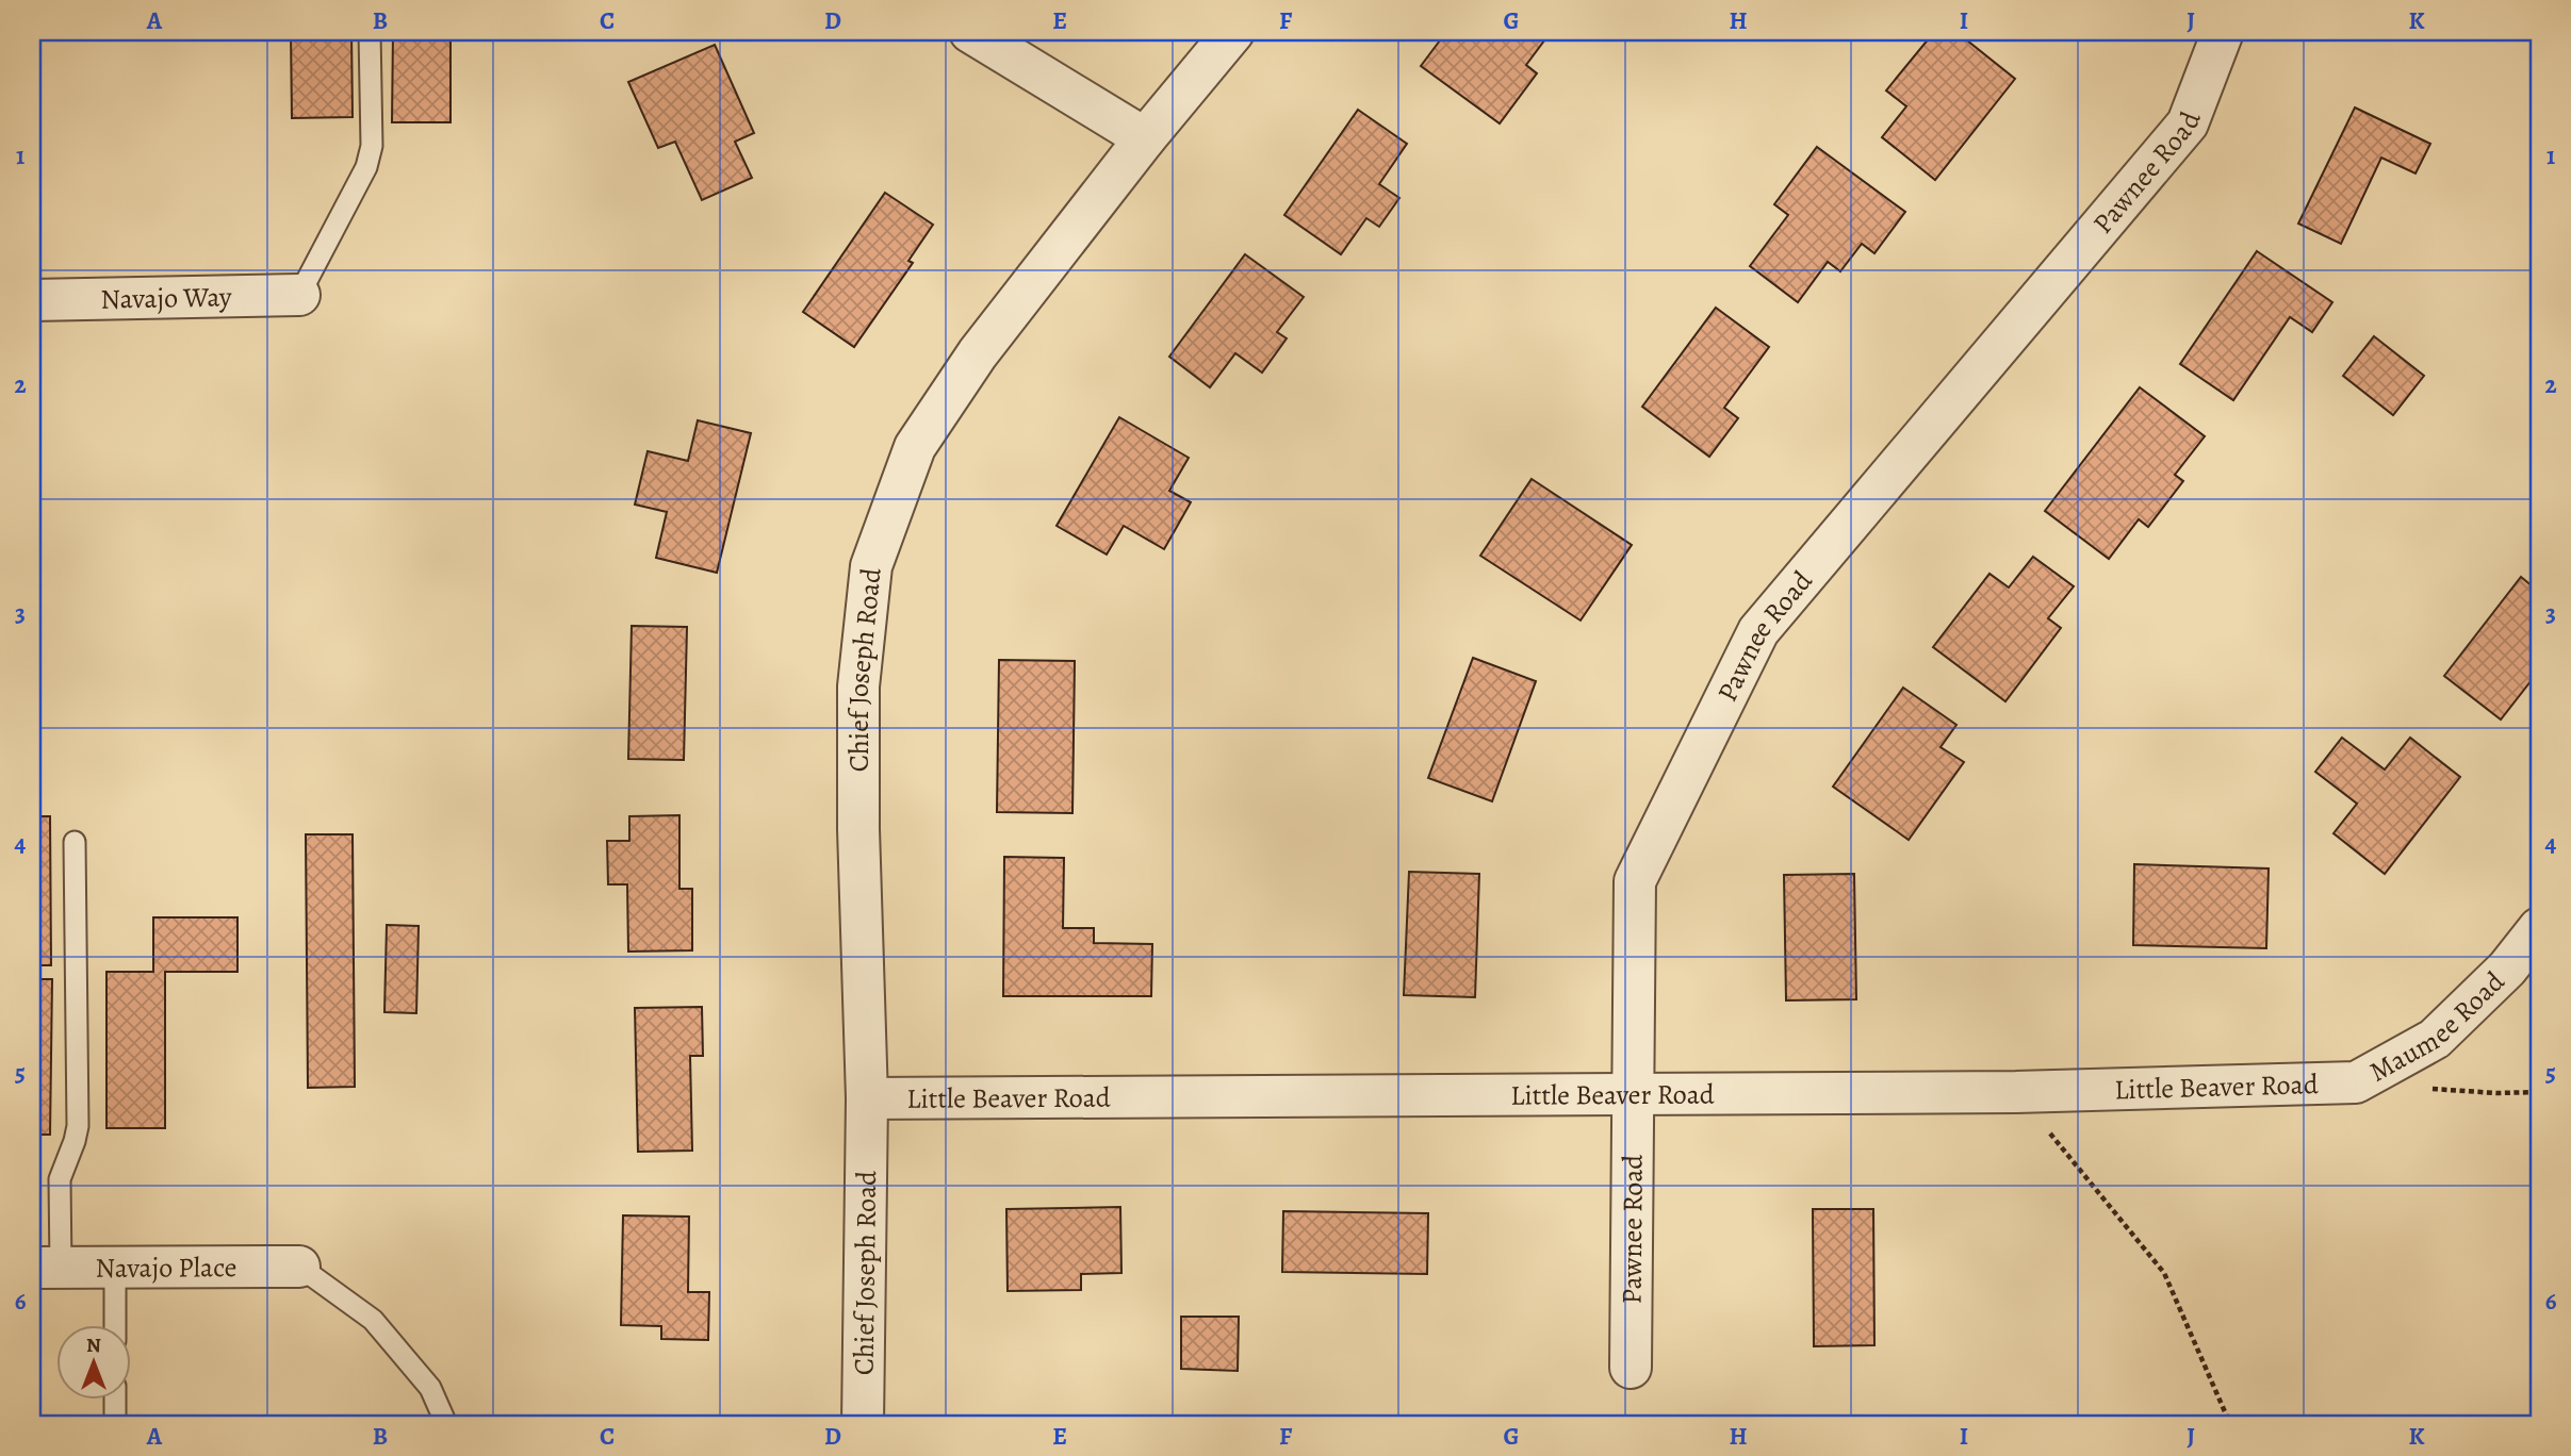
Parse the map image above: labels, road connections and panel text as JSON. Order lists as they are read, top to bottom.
{
  "streets": {
    "street": [
      "Pawnee Road",
      "Navajo Way",
      "Chief Joseph Road",
      "Maumee Road",
      "Little Beaver Road",
      "Navajo Place"
    ]
  },
  "crossings": [
    ["Pawnee Road", "Little Beaver Road"],
    ["Chief Joseph Road", "Little Beaver Road"],
    ["Maumee Road", "Little Beaver Road"]
  ],
  "north": "top",
  "grid": {
    "columns": [
      "A",
      "B",
      "C",
      "D",
      "E",
      "F",
      "G",
      "H",
      "I",
      "J",
      "K"
    ],
    "rows": [
      "1",
      "2",
      "3",
      "4",
      "5",
      "6"
    ]
  }
}
